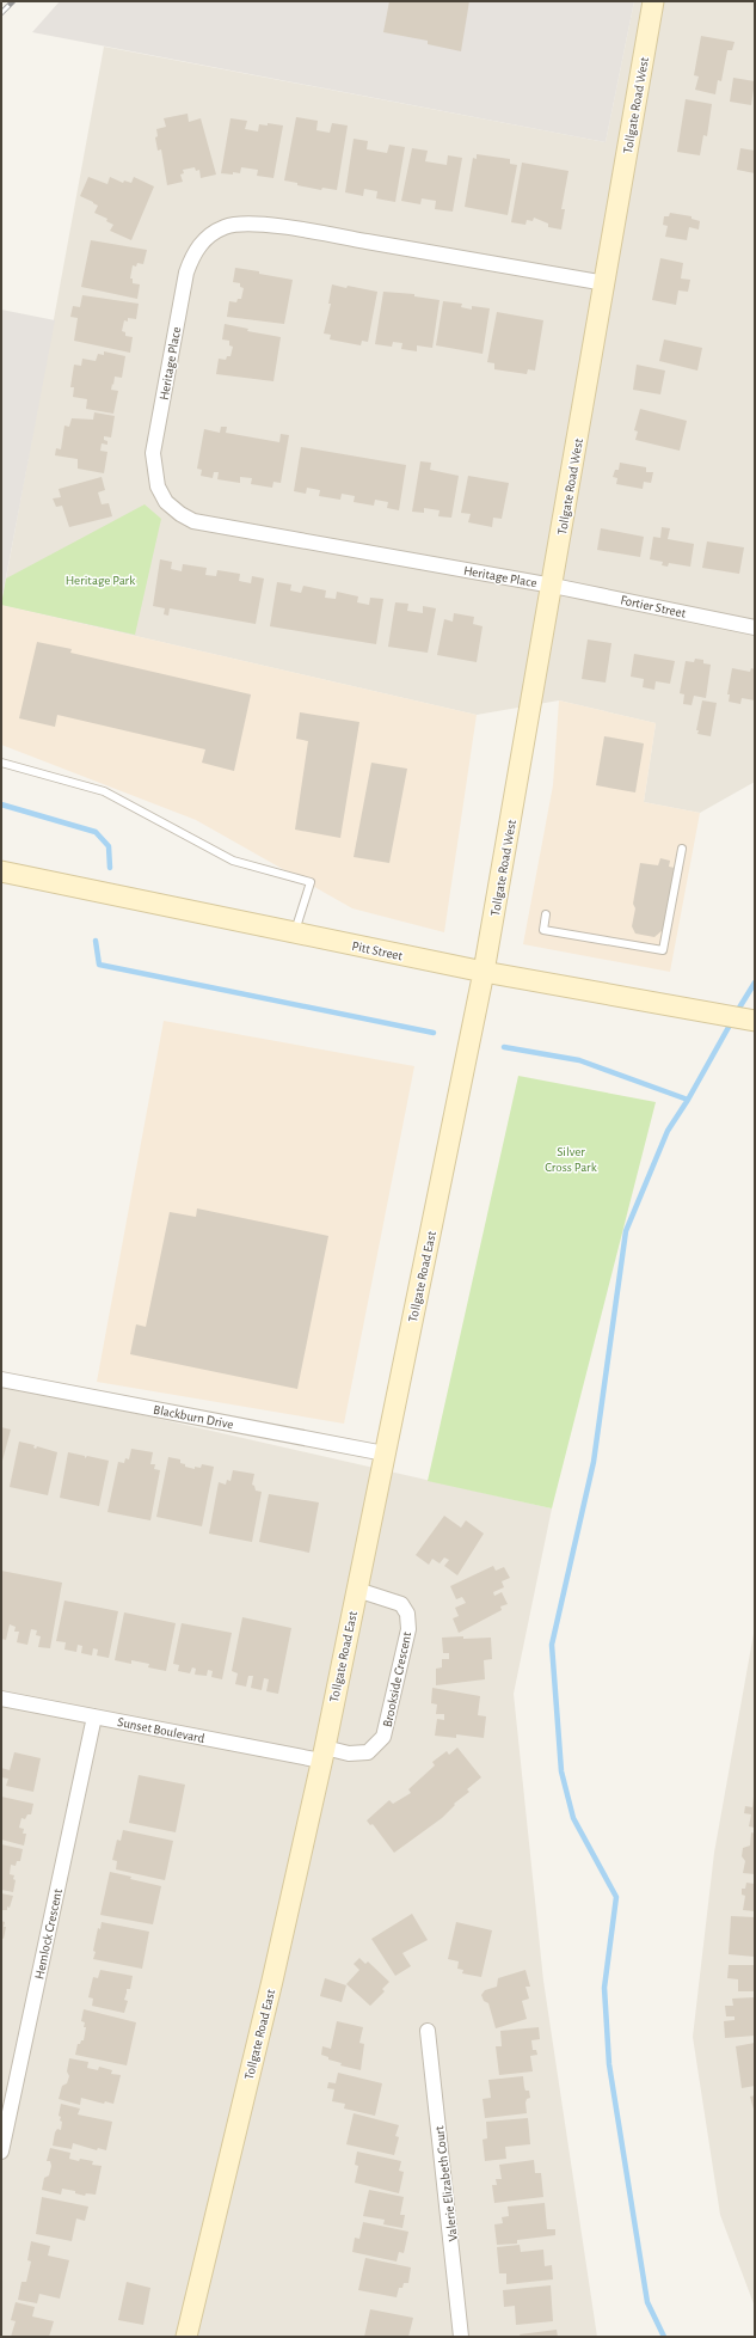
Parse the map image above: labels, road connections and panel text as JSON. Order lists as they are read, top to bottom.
{
  "streets": {
    "street": [
      "Tollgate Road West",
      "Heritage Place",
      "Fortier Street",
      "Pitt Street",
      "Tollgate Road East",
      "Blackburn Drive",
      "Brookside Crescent",
      "Sunset Boulevard",
      "Hemlock Crescent",
      "Valerie Elizabeth Court"
    ]
  },
  "crossings": [
    ["Tollgate Road West", "Heritage Place"],
    ["Tollgate Road West", "Fortier Street"],
    ["Tollgate Road West", "Pitt Street"],
    ["Tollgate Road West", "Tollgate Road East"],
    ["Heritage Place", "Fortier Street"],
    ["Pitt Street", "Tollgate Road East"],
    ["Tollgate Road East", "Blackburn Drive"],
    ["Tollgate Road East", "Brookside Crescent"],
    ["Tollgate Road East", "Sunset Boulevard"],
    ["Brookside Crescent", "Sunset Boulevard"],
    ["Sunset Boulevard", "Hemlock Crescent"]
  ],
  "parks": ["Heritage Park", "Silver Cross Park"]
}
